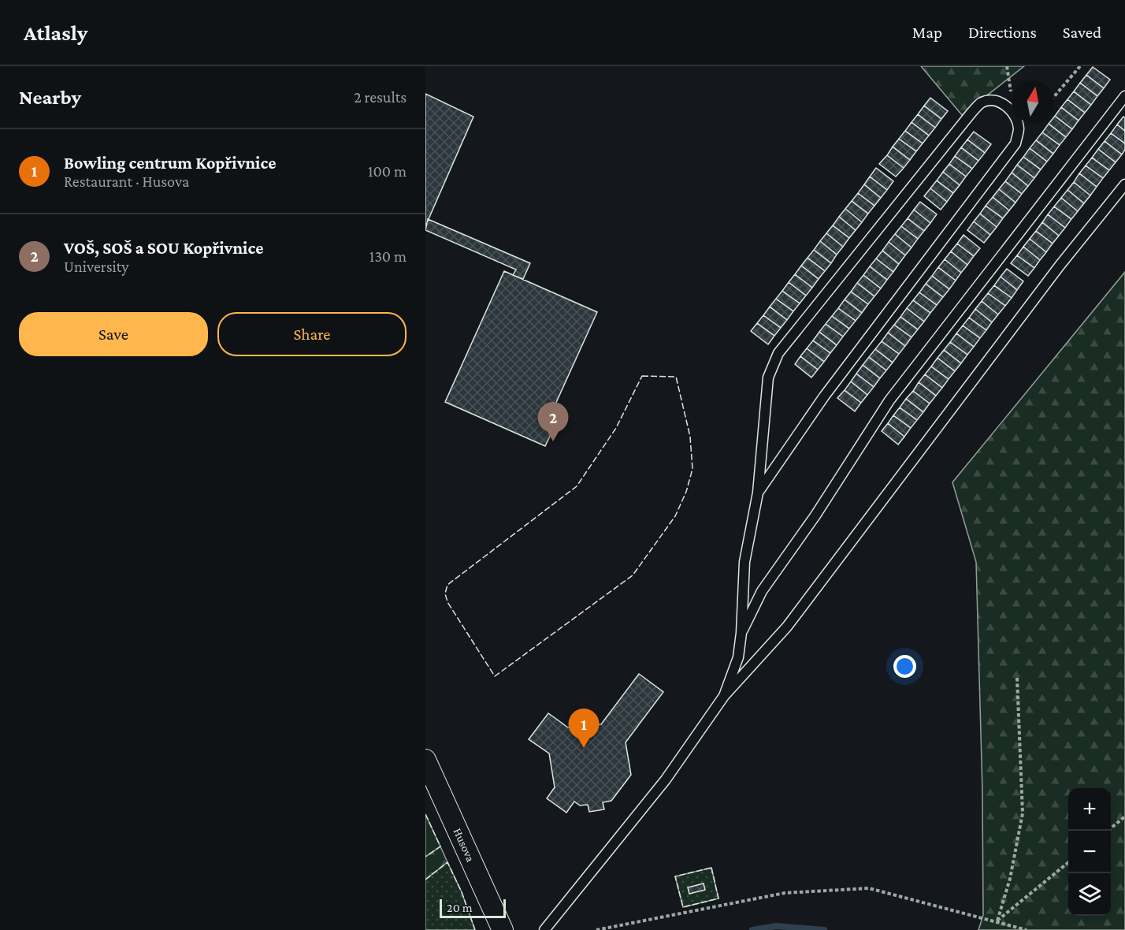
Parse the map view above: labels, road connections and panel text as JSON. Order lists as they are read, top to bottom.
{
  "streets": {
    "street": ["Husova"]
  },
  "scale_bar": "20 m",
  "north": "top",
  "page": {
    "header": "Atlasly",
    "nav": ["Map", "Directions", "Saved"],
    "heading": ["Nearby", "2 results"],
    "list": [
      {
        "mark": "1",
        "name": "Bowling centrum Kopřivnice",
        "note": "Restaurant · Husova",
        "value": "100 m"
      },
      {
        "mark": "2",
        "name": "VOŠ, SOŠ a SOU Kopřivnice",
        "note": "University",
        "value": "130 m"
      }
    ],
    "buttons": ["Save", "Share"],
    "pins": ["2", "1"],
    "map_buttons": ["+", "−"],
    "scale": "20 m"
  }
}
